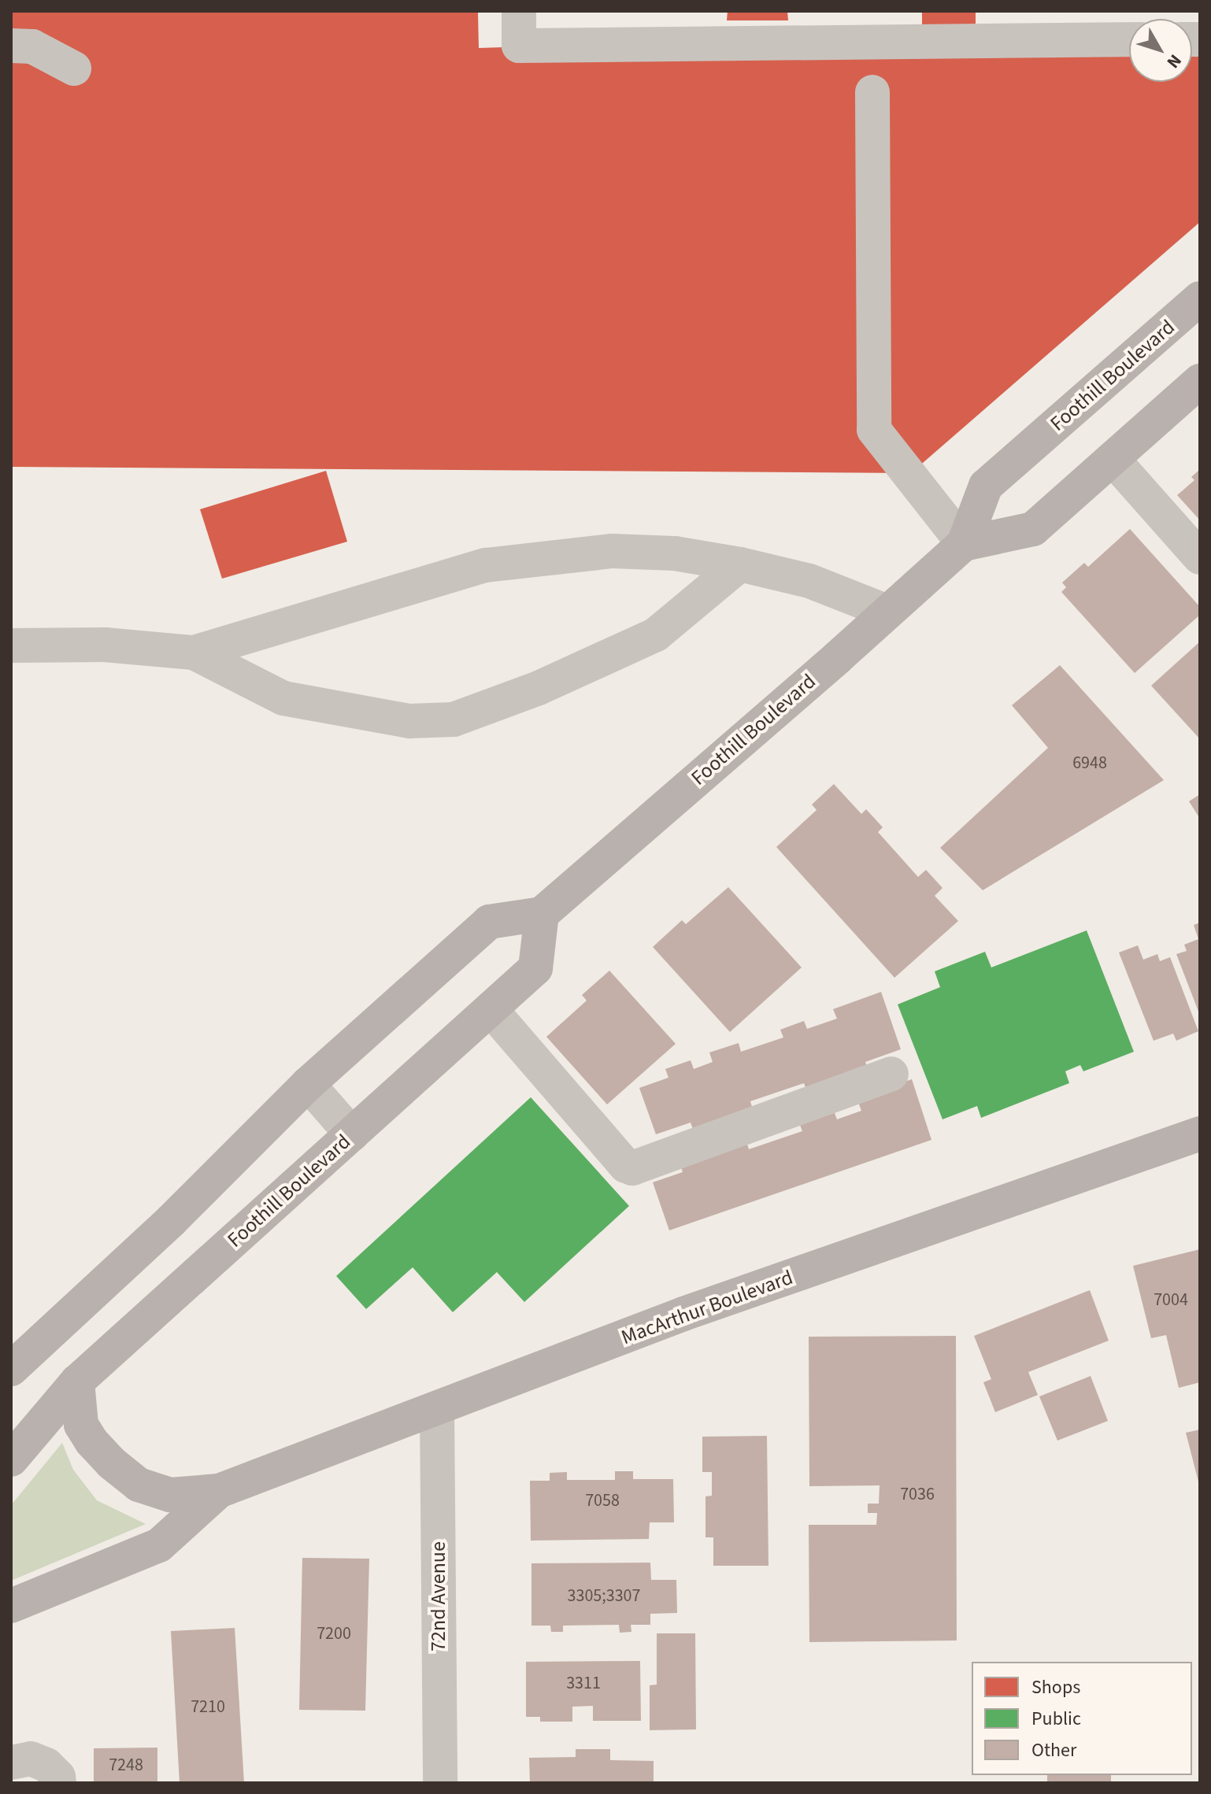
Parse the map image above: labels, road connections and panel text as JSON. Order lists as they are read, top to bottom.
{
  "streets": {
    "main road": ["Foothill Boulevard", "MacArthur Boulevard"],
    "street": ["72nd Avenue"]
  },
  "crossings": [
    ["Foothill Boulevard", "MacArthur Boulevard"],
    ["MacArthur Boulevard", "72nd Avenue"]
  ],
  "house_numbers": [
    "6948",
    "7004",
    "7036",
    "7058",
    "3305;3307",
    "7200",
    "3311",
    "7210",
    "7248"
  ],
  "legend": ["Shops", "Public", "Other"],
  "north": "bottom right"
}
